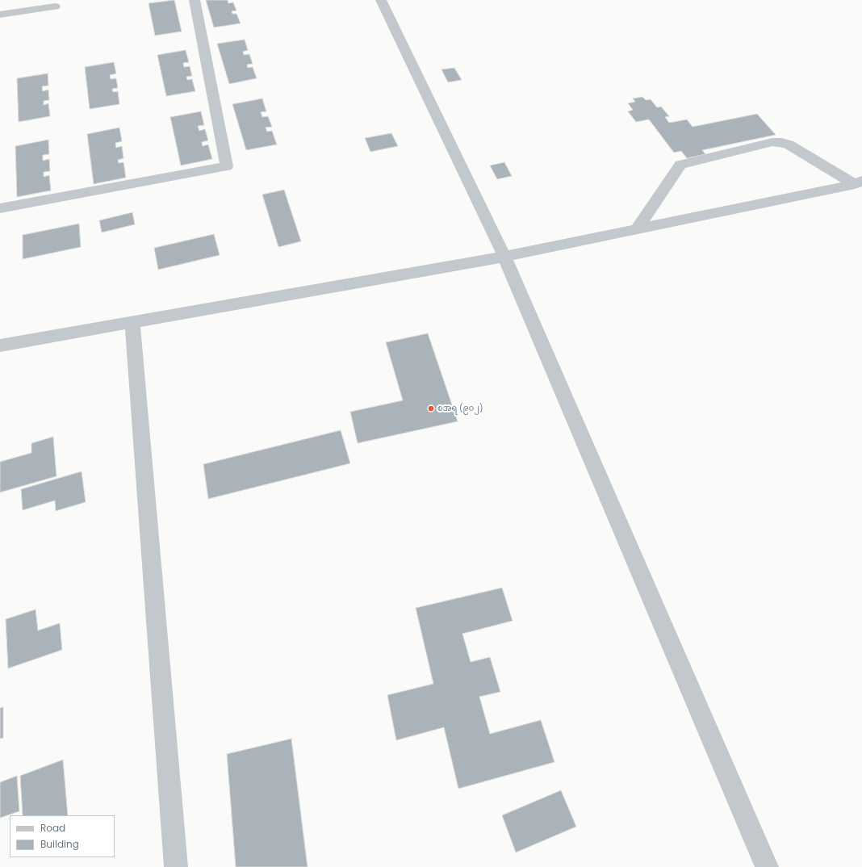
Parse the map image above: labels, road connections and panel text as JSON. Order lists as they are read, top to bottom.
{
  "places": ["စအရ (၉၀၂)"],
  "legend": ["Road", "Building"]
}
